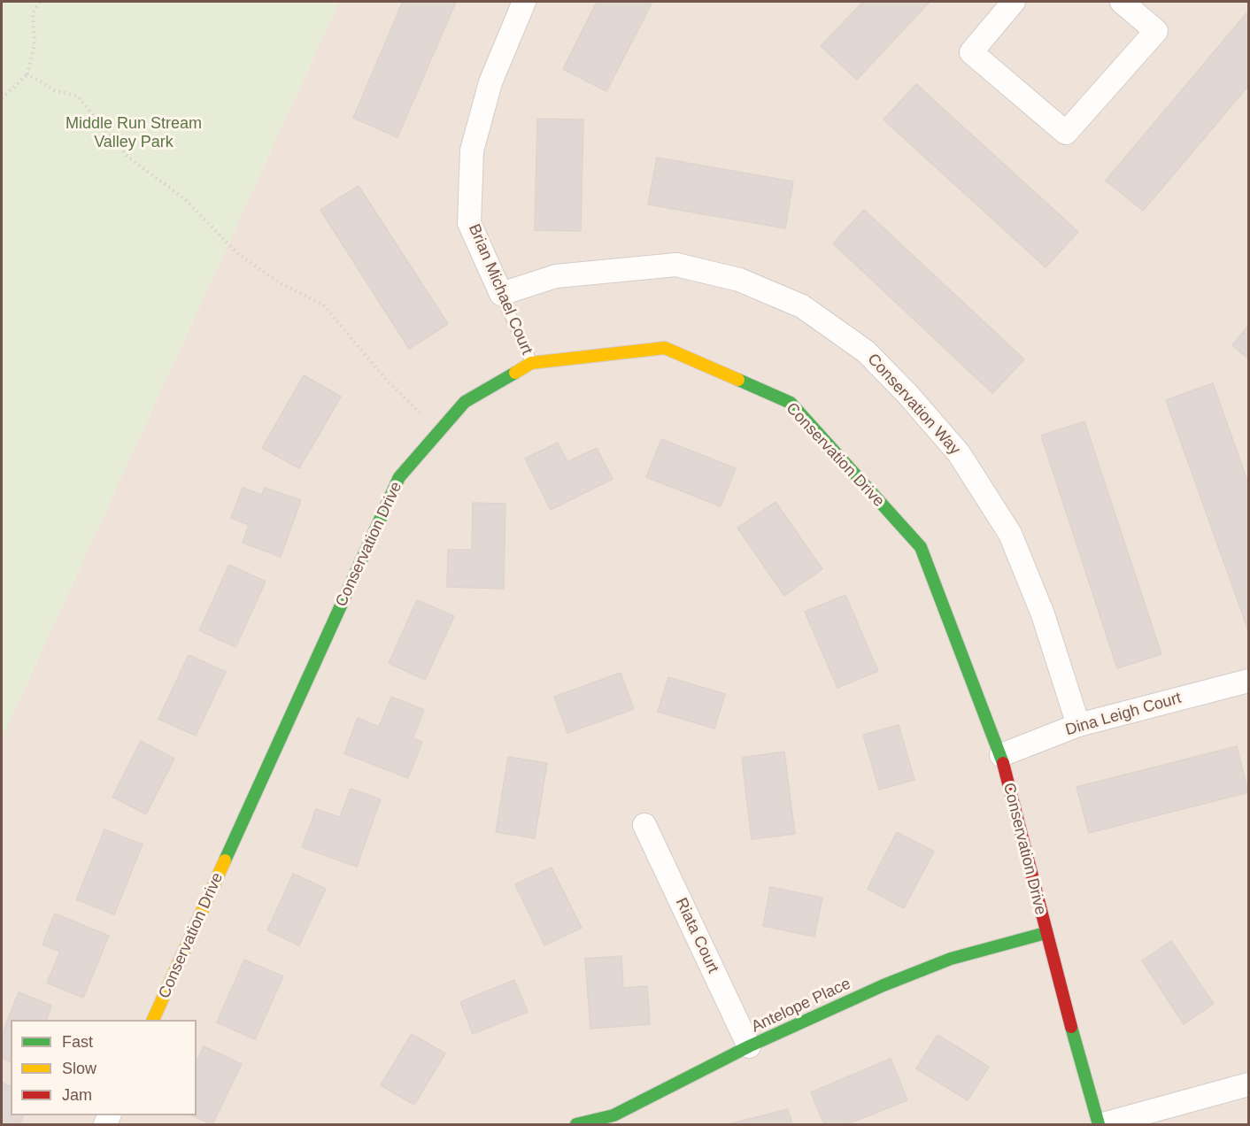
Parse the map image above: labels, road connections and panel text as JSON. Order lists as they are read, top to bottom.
{
  "streets": {
    "street": [
      "Brian Michael Court",
      "Conservation Way",
      "Conservation Drive",
      "Dina Leigh Court",
      "Riata Court",
      "Antelope Place"
    ]
  },
  "crossings": [
    ["Brian Michael Court", "Conservation Way"],
    ["Brian Michael Court", "Conservation Drive"],
    ["Conservation Way", "Dina Leigh Court"],
    ["Conservation Drive", "Dina Leigh Court"],
    ["Conservation Drive", "Antelope Place"],
    ["Riata Court", "Antelope Place"]
  ],
  "parks": ["Middle Run Stream Valley Park"],
  "legend": ["Fast", "Slow", "Jam"]
}
